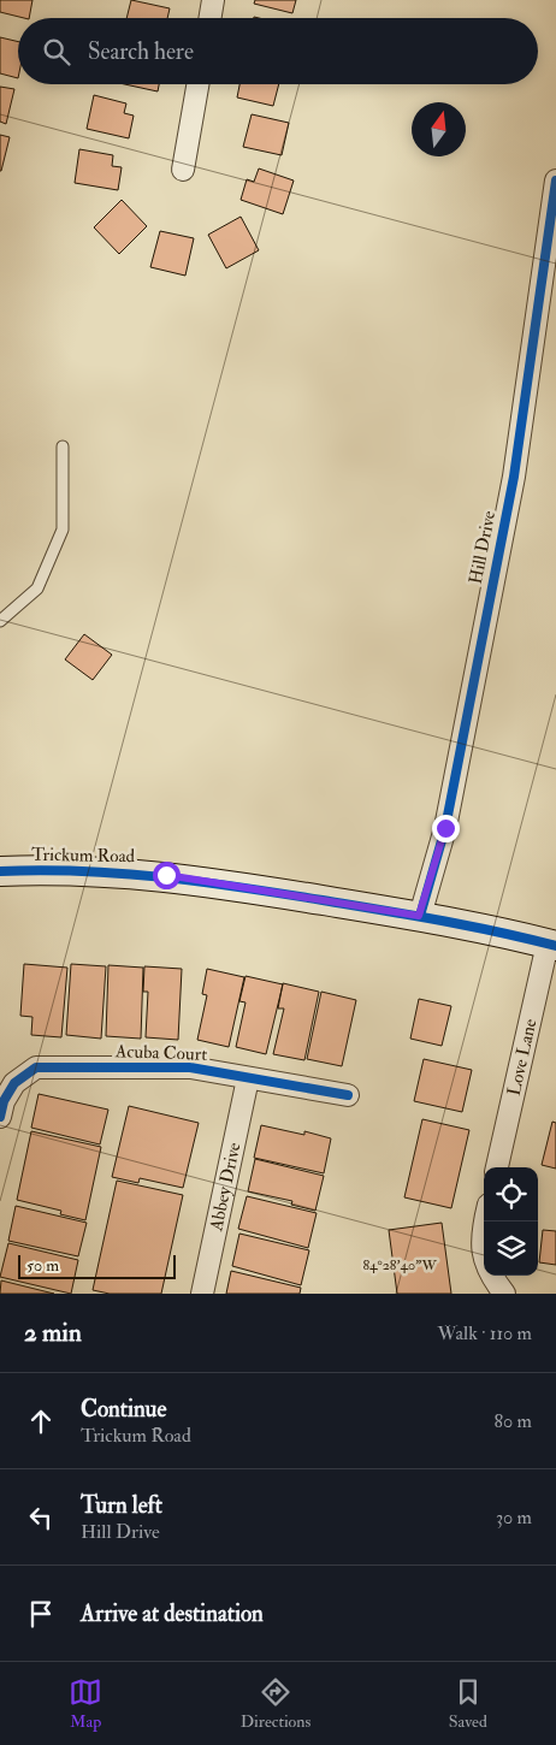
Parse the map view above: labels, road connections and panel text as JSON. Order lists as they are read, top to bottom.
{
  "streets": {
    "street": [
      "Hill Drive",
      "Trickum Road",
      "Acuba Court",
      "Love Lane",
      "Abbey Drive"
    ]
  },
  "crossings": [
    ["Hill Drive", "Trickum Road"],
    ["Trickum Road", "Love Lane"],
    ["Acuba Court", "Abbey Drive"]
  ],
  "scale_bar": "50 m",
  "north": "top",
  "page": {
    "search": "Search here",
    "scale": "50 m",
    "heading": ["2 min", "Walk · 110 m"],
    "list": [
      ["Continue", "Trickum Road", "80 m"],
      ["Turn left", "Hill Drive", "30 m"],
      "Arrive at destination"
    ],
    "nav": ["Map", "Directions", "Saved"]
  },
  "coordinates": ["84°28'40\"W"]
}
